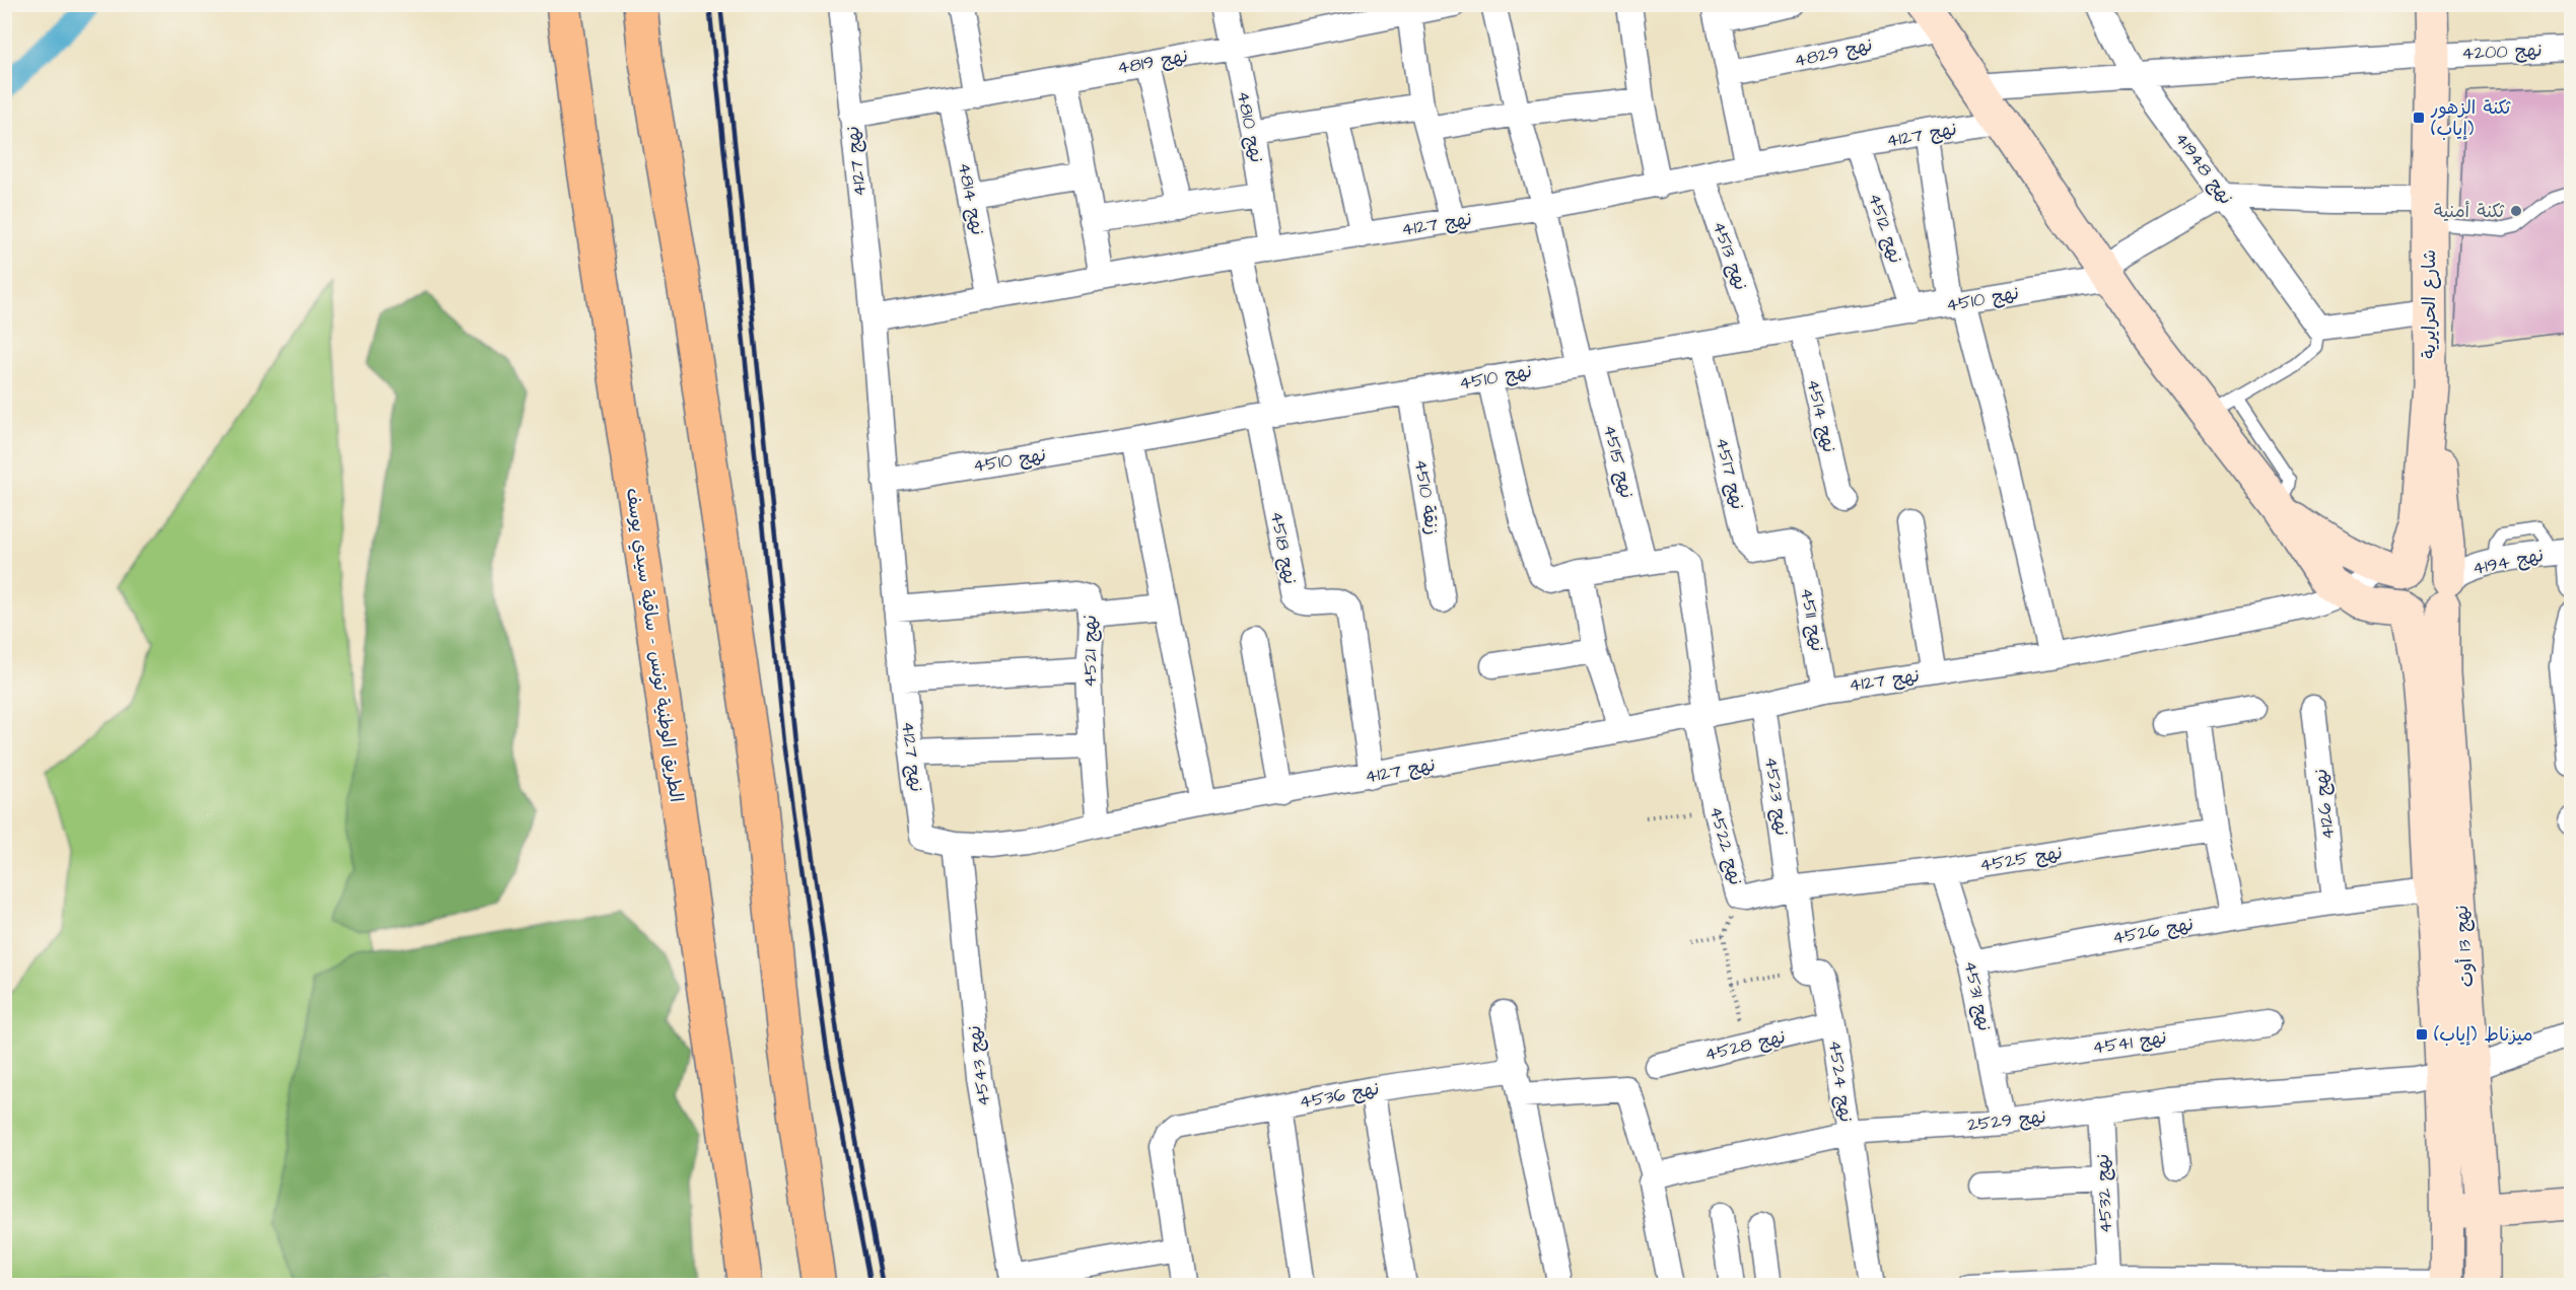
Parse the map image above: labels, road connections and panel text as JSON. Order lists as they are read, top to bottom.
{
  "streets": {
    "highway": ["الطريق الوطنية تونس - ساقية سيدي يوسف"],
    "main road": ["شارع الحرايرية", "نهج 13 أوت"],
    "street": [
      "نهج 4200",
      "نهج 4829",
      "نهج 4819",
      "نهج 4810",
      "نهج 4127",
      "نهج 41948",
      "نهج 4814",
      "نهج 4512",
      "نهج 4513",
      "نهج 4510",
      "نهج 4514",
      "نهج 4515",
      "نهج 4517",
      "زنقة 4510",
      "نهج 4518",
      "نهج 4194",
      "نهج 4511",
      "نهج 4521",
      "نهج 4523",
      "نهج 4126",
      "نهج 4522",
      "نهج 4525",
      "نهج 4526",
      "نهج 4531",
      "نهج 4541",
      "نهج 4528",
      "نهج 4543",
      "نهج 4524",
      "نهج 4536",
      "نهج 2529",
      "نهج 4532"
    ]
  },
  "crossings": [
    ["نهج 4200", "شارع الحرايرية"],
    ["نهج 4819", "نهج 4810"],
    ["نهج 4819", "نهج 4127"],
    ["نهج 4819", "نهج 4814"],
    ["نهج 4810", "نهج 4127"],
    ["نهج 4127", "نهج 4814"],
    ["نهج 4127", "نهج 4512"],
    ["نهج 4127", "نهج 4513"],
    ["نهج 4127", "نهج 4510"],
    ["نهج 4127", "شارع الحرايرية"],
    ["نهج 4127", "نهج 4515"],
    ["نهج 4127", "نهج 4518"],
    ["نهج 4127", "نهج 4194"],
    ["نهج 4127", "نهج 4511"],
    ["نهج 4127", "نهج 4521"],
    ["نهج 4127", "نهج 4523"],
    ["نهج 4127", "نهج 4522"],
    ["نهج 4127", "نهج 13 أوت"],
    ["نهج 4127", "نهج 4543"],
    ["نهج 41948", "نهج 4510"],
    ["نهج 4512", "نهج 4510"],
    ["نهج 4513", "نهج 4510"],
    ["نهج 4510", "نهج 4514"],
    ["نهج 4510", "نهج 4515"],
    ["نهج 4510", "نهج 4517"],
    ["نهج 4510", "زنقة 4510"],
    ["نهج 4510", "نهج 4518"],
    ["شارع الحرايرية", "نهج 4194"],
    ["شارع الحرايرية", "نهج 13 أوت"],
    ["نهج 4515", "نهج 4522"],
    ["نهج 4517", "نهج 4511"],
    ["نهج 4194", "نهج 13 أوت"],
    ["نهج 4523", "نهج 4525"],
    ["نهج 4126", "نهج 4526"],
    ["نهج 4522", "نهج 4525"],
    ["نهج 4525", "نهج 4531"],
    ["نهج 4526", "نهج 13 أوت"],
    ["نهج 4526", "نهج 4531"],
    ["نهج 13 أوت", "نهج 2529"],
    ["نهج 4531", "نهج 4541"],
    ["نهج 4531", "نهج 2529"],
    ["نهج 4528", "نهج 4524"],
    ["نهج 4524", "نهج 2529"],
    ["نهج 2529", "نهج 4532"]
  ],
  "places": {
    "transit": ["ثكنة الزهور (إياب)", "ميزناط (إياب)"],
    "other": ["ثكنة أمنية"]
  }
}
